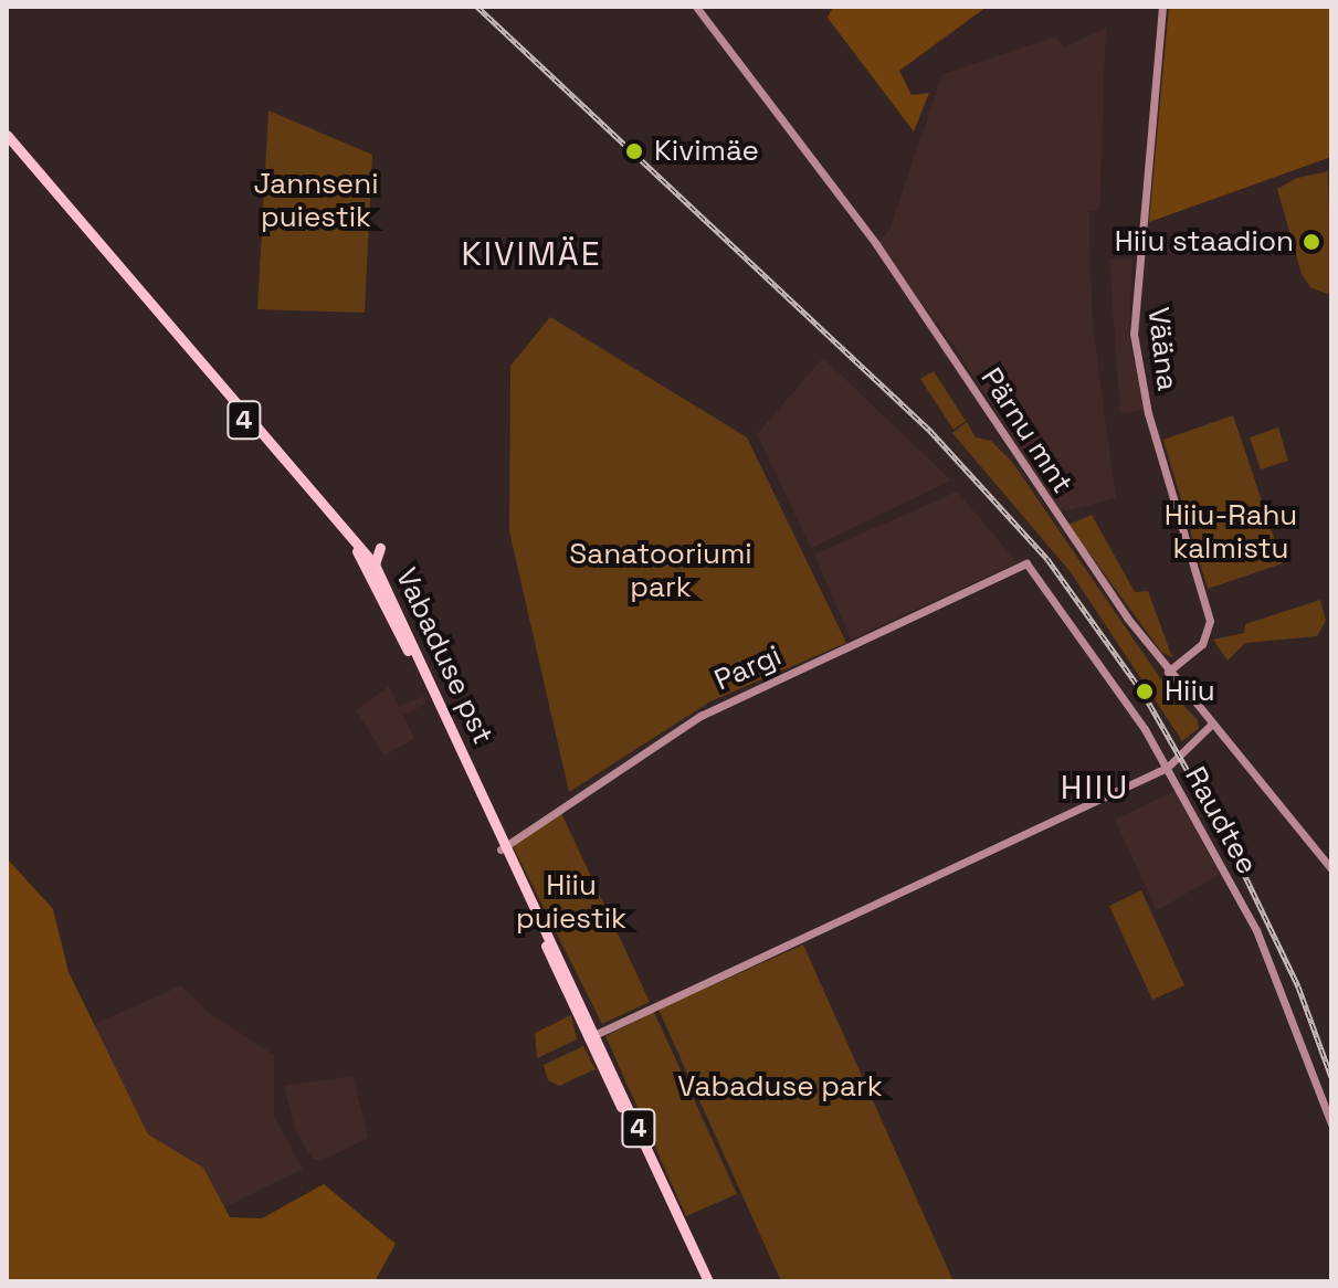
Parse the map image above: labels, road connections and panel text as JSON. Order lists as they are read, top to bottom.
{
  "streets": {
    "highway": ["4", "Vabaduse pst"],
    "street": [
      "Vääna",
      "Pärnu mnt",
      "Pargi",
      "Raudtee"
    ]
  },
  "crossings": [
    ["Vääna", "Pärnu mnt"],
    ["Vabaduse pst", "Pargi"],
    ["Pargi", "Raudtee"]
  ],
  "districts": ["KIVIMÄE", "HIIU"],
  "parks": [
    "Jannseni puiestik",
    "Hiiu-Rahu kalmistu",
    "Sanatooriumi park",
    "Hiiu puiestik",
    "Vabaduse park"
  ],
  "places": ["Kivimäe", "Hiiu staadion", "Hiiu"]
}
